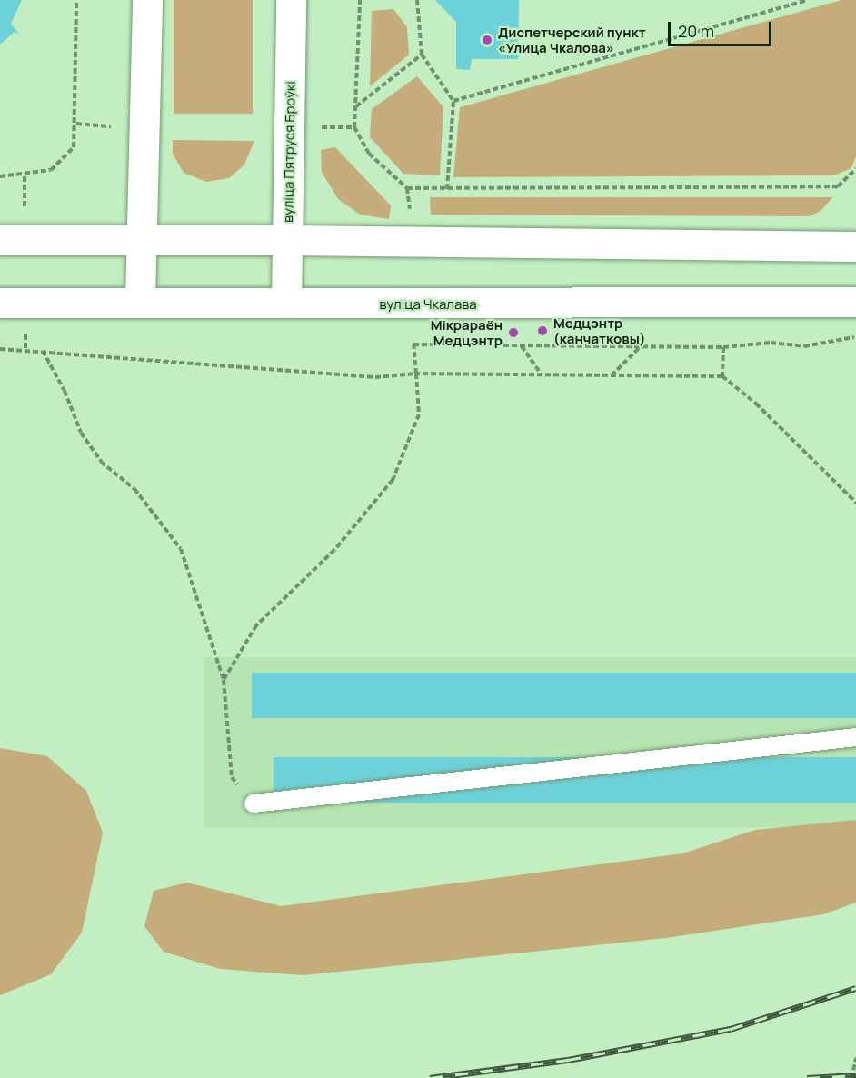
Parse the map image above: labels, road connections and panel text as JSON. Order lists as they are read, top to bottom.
{
  "streets": {
    "main road": ["вуліца Пятруся Броўкі", "вуліца Чкалава"]
  },
  "crossings": [
    ["вуліца Пятруся Броўкі", "вуліца Чкалава"]
  ],
  "places": ["Диспетчерский пункт «Улица Чкалова»", "Медцэнтр (канчатковы)", "Мікрараён Медцэнтр"],
  "scale_bar": "20 m"
}
